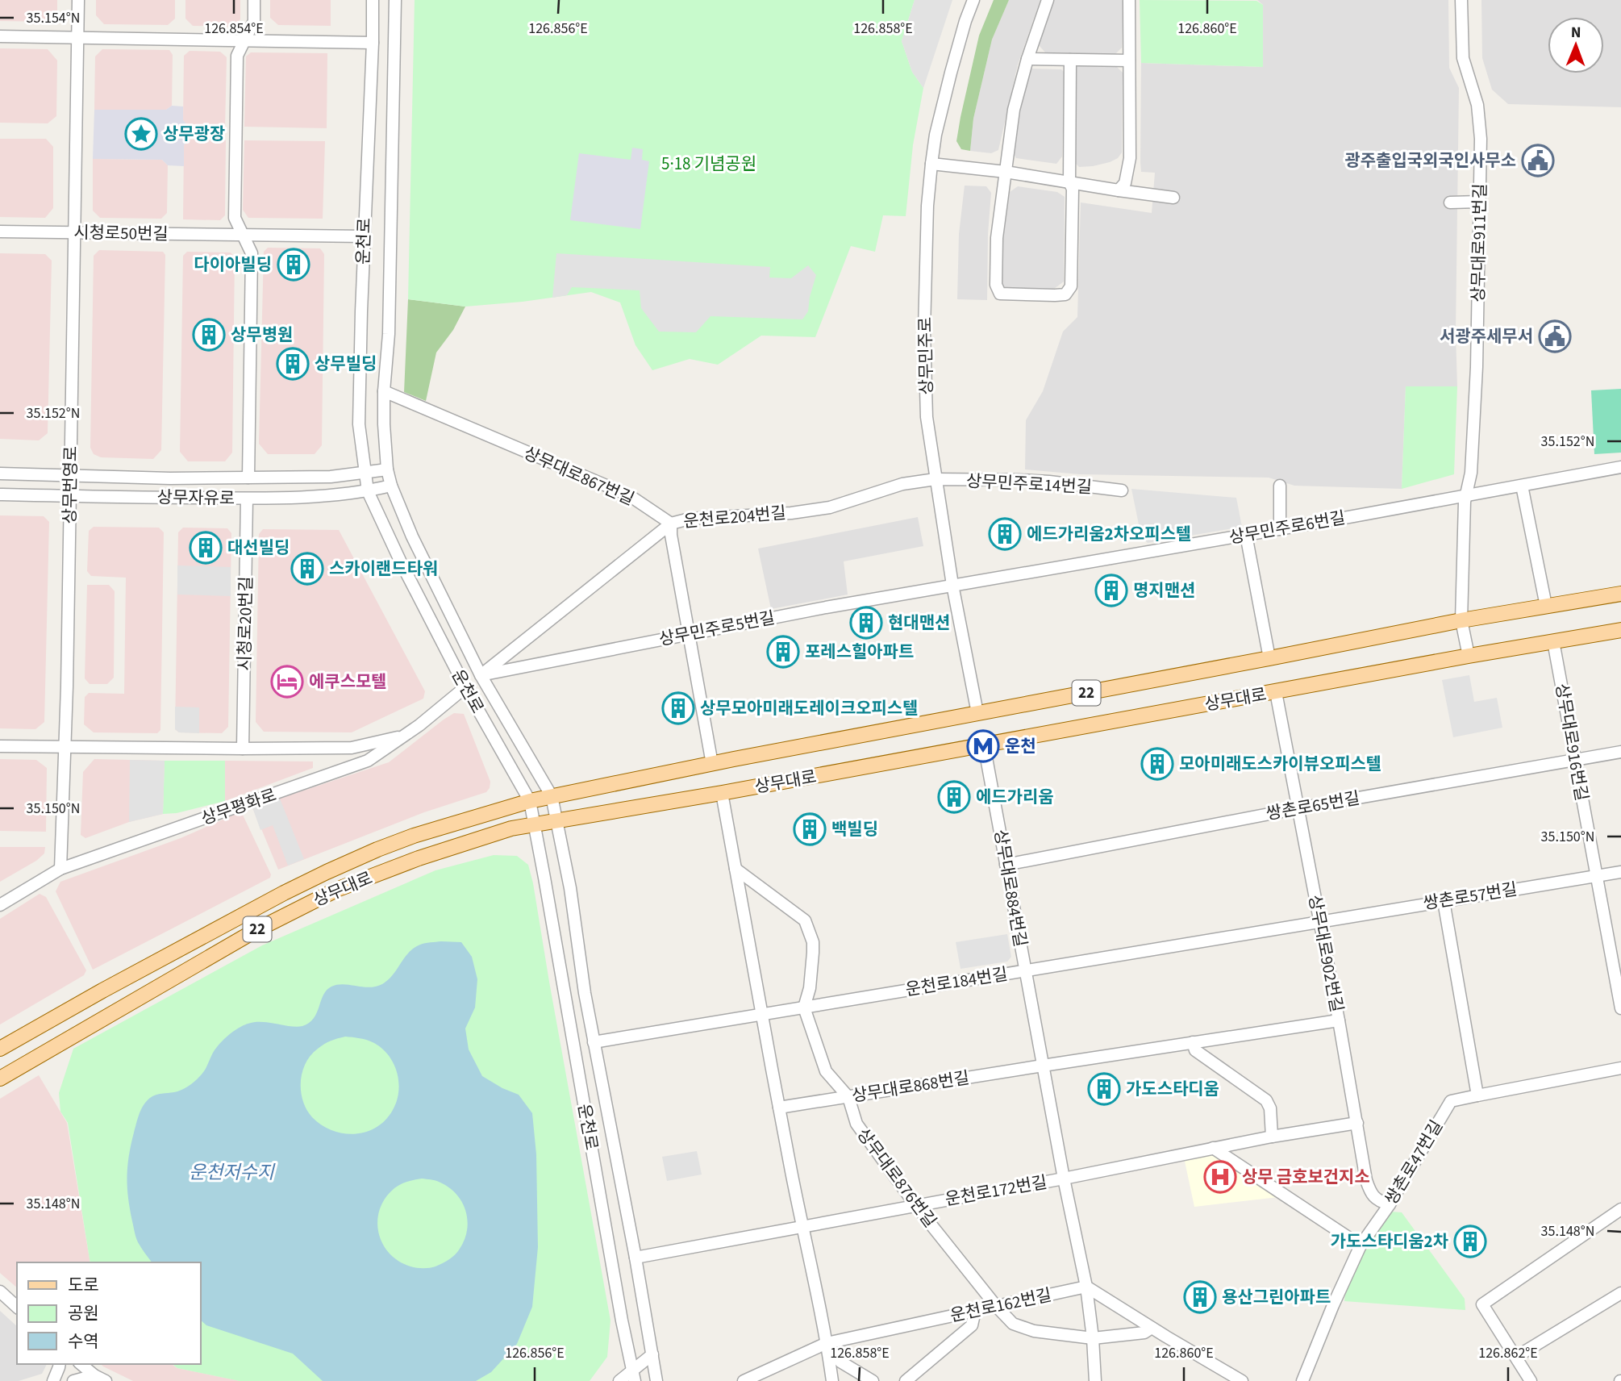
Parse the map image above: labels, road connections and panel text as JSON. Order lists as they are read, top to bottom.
{
  "streets": {
    "main road": ["22", "상무대로"],
    "street": [
      "시청로50번길",
      "운천로",
      "상무대로911번길",
      "상무민주로",
      "상무대로867번길",
      "상무민주로14번길",
      "상무번영로",
      "상무자유로",
      "운천로204번길",
      "상무민주로6번길",
      "시청로20번길",
      "상무민주로5번길",
      "상무대로916번길",
      "쌍촌로65번길",
      "상무평화로",
      "상무대로884번길",
      "쌍촌로57번길",
      "상무대로902번길",
      "운천로184번길",
      "상무대로868번길",
      "쌍촌로47번길",
      "상무대로876번길",
      "운천로172번길",
      "운천로162번길"
    ]
  },
  "crossings": [
    ["시청로50번길", "운천로"],
    ["시청로50번길", "상무번영로"],
    ["시청로50번길", "상무자유로"],
    ["운천로", "상무대로867번길"],
    ["운천로", "상무자유로"],
    ["운천로", "운천로204번길"],
    ["운천로", "상무민주로5번길"],
    ["운천로", "상무대로"],
    ["운천로", "상무평화로"],
    ["운천로", "운천로184번길"],
    ["운천로", "운천로172번길"],
    ["상무대로911번길", "상무민주로6번길"],
    ["상무대로911번길", "상무대로"],
    ["상무민주로", "상무민주로14번길"],
    ["상무민주로", "운천로204번길"],
    ["상무민주로", "상무민주로6번길"],
    ["상무민주로", "상무민주로5번길"],
    ["상무민주로", "상무대로"],
    ["상무대로867번길", "운천로204번길"],
    ["상무민주로14번길", "운천로204번길"],
    ["상무번영로", "상무자유로"],
    ["상무번영로", "상무평화로"],
    ["상무자유로", "시청로20번길"],
    ["운천로204번길", "상무민주로5번길"],
    ["상무민주로6번길", "상무민주로5번길"],
    ["상무대로", "상무대로916번길"],
    ["상무대로", "상무대로884번길"],
    ["상무대로", "상무대로902번길"],
    ["상무대로916번길", "쌍촌로65번길"],
    ["상무대로916번길", "쌍촌로57번길"],
    ["쌍촌로65번길", "상무대로884번길"],
    ["쌍촌로65번길", "상무대로902번길"],
    ["상무대로884번길", "운천로184번길"],
    ["상무대로884번길", "상무대로868번길"],
    ["상무대로884번길", "상무대로876번길"],
    ["상무대로884번길", "운천로172번길"],
    ["상무대로884번길", "운천로162번길"],
    ["쌍촌로57번길", "상무대로902번길"],
    ["쌍촌로57번길", "운천로184번길"],
    ["상무대로902번길", "운천로184번길"],
    ["상무대로902번길", "쌍촌로47번길"],
    ["상무대로902번길", "운천로172번길"],
    ["운천로184번길", "상무대로876번길"],
    ["상무대로868번길", "상무대로876번길"],
    ["상무대로876번길", "운천로172번길"],
    ["상무대로876번길", "운천로162번길"]
  ],
  "water": ["운천저수지"],
  "parks": ["5·18 기념공원"],
  "places": {
    "place": ["상무광장"],
    "public building": ["광주출입국외국인사무소", "서광주세무서"],
    "building": [
      "다이아빌딩",
      "상무병원",
      "상무빌딩",
      "에드가리움2차오피스텔",
      "대선빌딩",
      "스카이랜드타워",
      "명지맨션",
      "현대맨션",
      "포레스힐아파트",
      "상무모아미래도레이크오피스텔",
      "모아미래도스카이뷰오피스텔",
      "에드가리움",
      "백빌딩",
      "가도스타디움",
      "가도스타디움2차",
      "용산그린아파트"
    ],
    "hotel": ["에쿠스모텔"],
    "metro station": ["운천"],
    "hospital": ["상무 금호보건지소"]
  },
  "legend": ["도로", "공원", "수역"],
  "north": "top",
  "coordinates": [
    "35.154°N",
    "126.854°E",
    "126.856°E",
    "126.858°E",
    "126.860°E",
    "35.152°N",
    "35.150°N",
    "35.148°N",
    "126.862°E"
  ]
}
